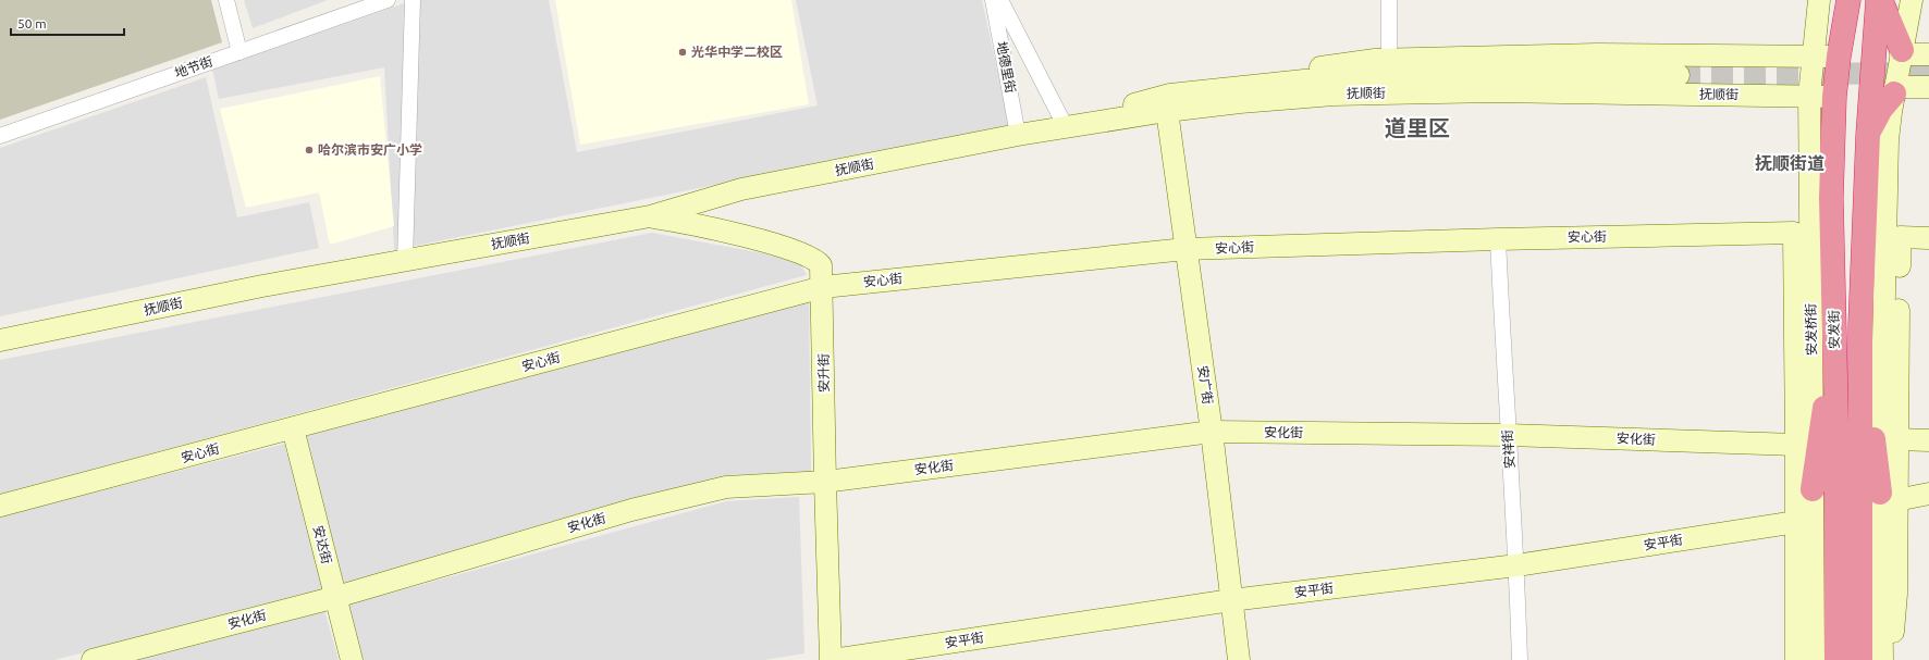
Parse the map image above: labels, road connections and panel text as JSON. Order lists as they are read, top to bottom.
{
  "streets": {
    "highway": ["安发街"],
    "main road": [
      "抚顺街",
      "安心街",
      "安发桥街",
      "安升街",
      "安广街",
      "安化街",
      "安平街",
      "安达街"
    ],
    "street": ["地节街", "地德里街", "安祥街"]
  },
  "crossings": [
    ["地德里街", "抚顺街"],
    ["抚顺街", "安发桥街"],
    ["抚顺街", "安发街"],
    ["抚顺街", "安升街"],
    ["抚顺街", "安广街"],
    ["安心街", "安升街"],
    ["安心街", "安广街"],
    ["安心街", "安化街"],
    ["安心街", "安祥街"],
    ["安心街", "安达街"],
    ["安升街", "安化街"],
    ["安升街", "安平街"],
    ["安广街", "安化街"],
    ["安广街", "安平街"],
    ["安化街", "安祥街"],
    ["安化街", "安达街"],
    ["安祥街", "安平街"]
  ],
  "districts": ["道里区", "抚顺街道"],
  "places": ["光华中学二校区", "哈尔滨市安广小学"],
  "scale_bar": "50 m"
}
